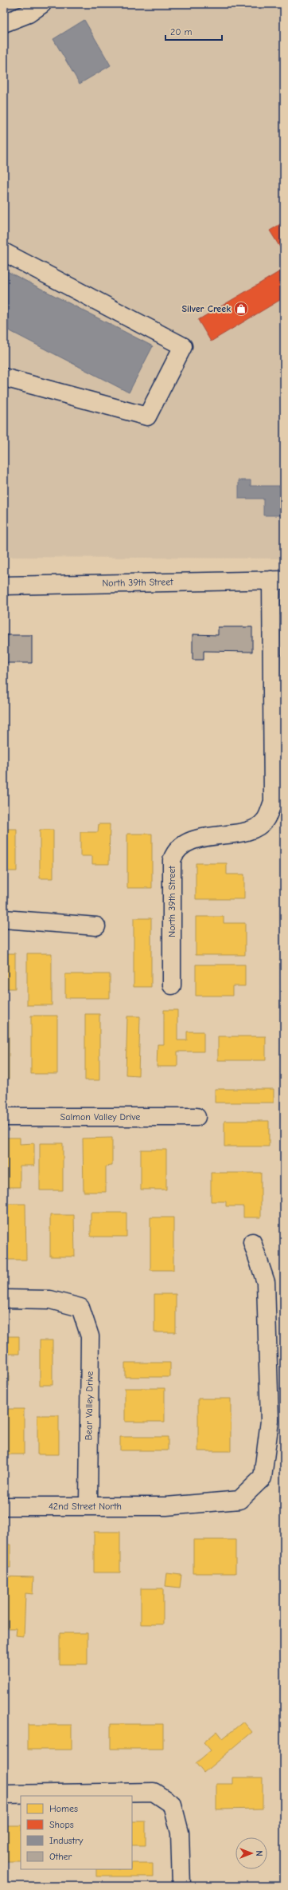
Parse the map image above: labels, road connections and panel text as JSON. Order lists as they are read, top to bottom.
{
  "streets": {
    "street": [
      "North 39th Street",
      "Salmon Valley Drive",
      "Bear Valley Drive",
      "42nd Street North"
    ]
  },
  "crossings": [
    ["Bear Valley Drive", "42nd Street North"]
  ],
  "places": {
    "shop": ["Silver Creek"]
  },
  "legend": [
    "Homes",
    "Shops",
    "Industry",
    "Other"
  ],
  "scale_bar": "20 m",
  "north": "right"
}
